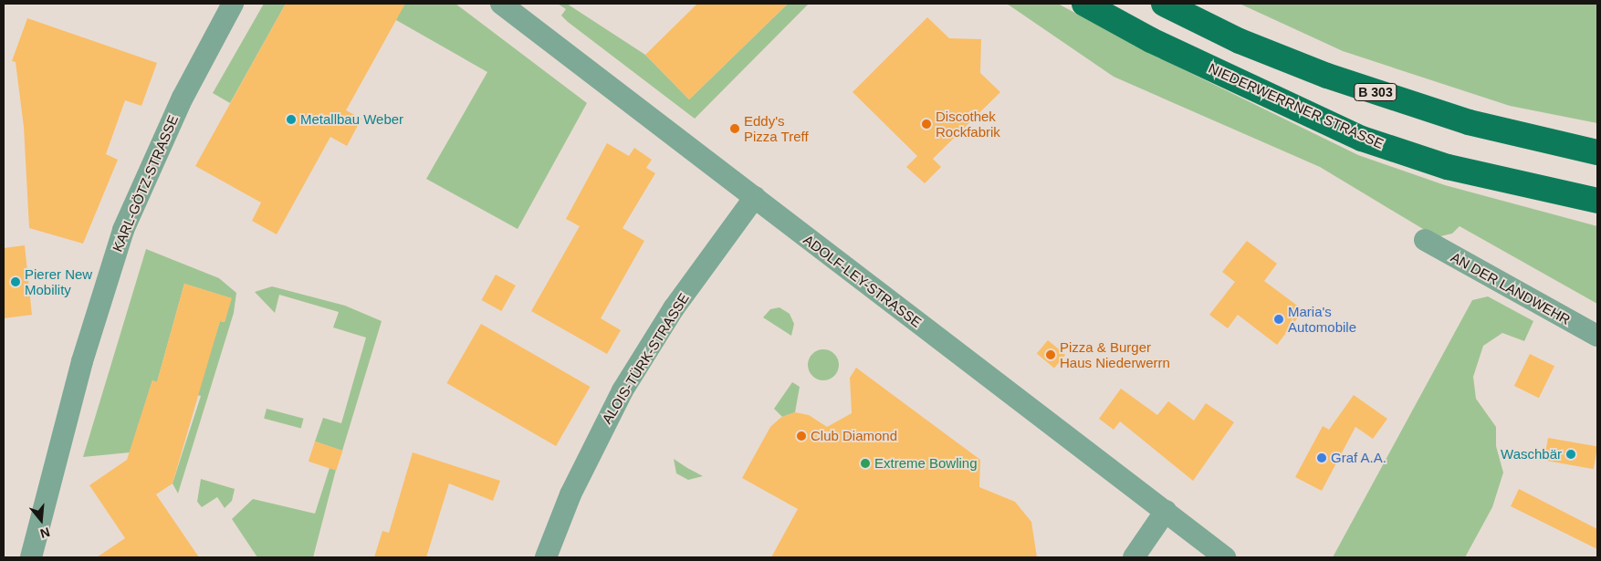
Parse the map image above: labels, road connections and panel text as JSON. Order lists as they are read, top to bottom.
{
  "streets": {
    "main road": ["B 303", "NIEDERWERRNER STRASSE"],
    "street": [
      "KARL-GÖTZ-STRASSE",
      "ADOLF-LEY-STRASSE",
      "AN DER LANDWEHR",
      "ALOIS-TÜRK-STRASSE"
    ]
  },
  "crossings": [
    ["ADOLF-LEY-STRASSE", "ALOIS-TÜRK-STRASSE"]
  ],
  "places": [
    "Metallbau Weber",
    "Discothek Rockfabrik",
    "Eddy's Pizza Treff",
    "Pierer New Mobility",
    "Maria's Automobile",
    "Pizza & Burger Haus Niederwerrn",
    "Club Diamond",
    "Waschbär",
    "Graf A.A.",
    "Extreme Bowling"
  ],
  "north": "bottom"
}
